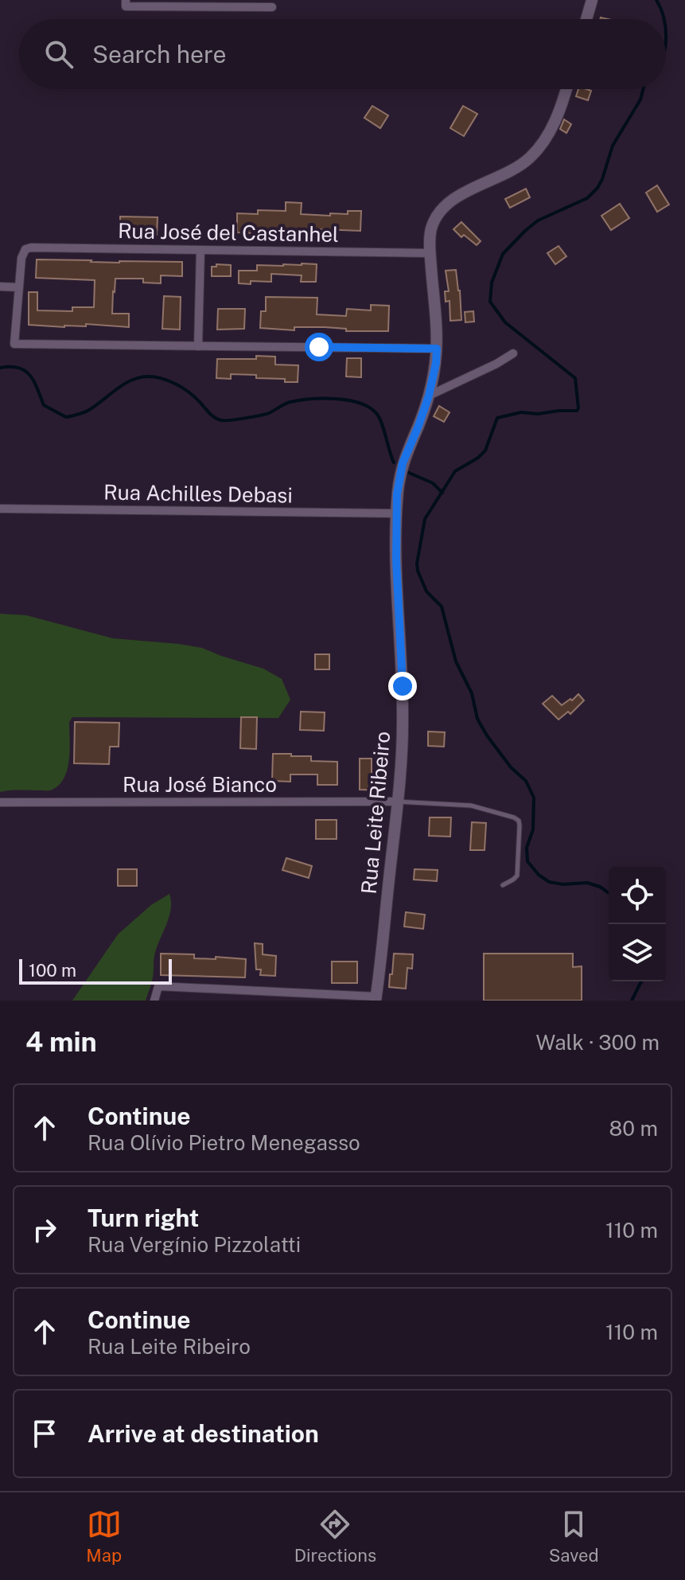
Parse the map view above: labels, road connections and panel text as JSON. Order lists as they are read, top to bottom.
{
  "streets": {
    "street": [
      "Rua José del Castanhel",
      "Rua Achilles Debasi",
      "Rua José Bianco",
      "Rua Leite Ribeiro"
    ]
  },
  "crossings": [
    ["Rua José del Castanhel", "Rua Leite Ribeiro"],
    ["Rua Achilles Debasi", "Rua Leite Ribeiro"],
    ["Rua José Bianco", "Rua Leite Ribeiro"]
  ],
  "scale_bar": "100 m",
  "page": {
    "search": "Search here",
    "scale": "100 m",
    "heading": ["4 min", "Walk · 300 m"],
    "list": [
      ["Continue", "Rua Olívio Pietro Menegasso", "80 m"],
      ["Turn right", "Rua Vergínio Pizzolatti", "110 m"],
      ["Continue", "Rua Leite Ribeiro", "110 m"],
      "Arrive at destination"
    ],
    "nav": ["Map", "Directions", "Saved"]
  }
}
